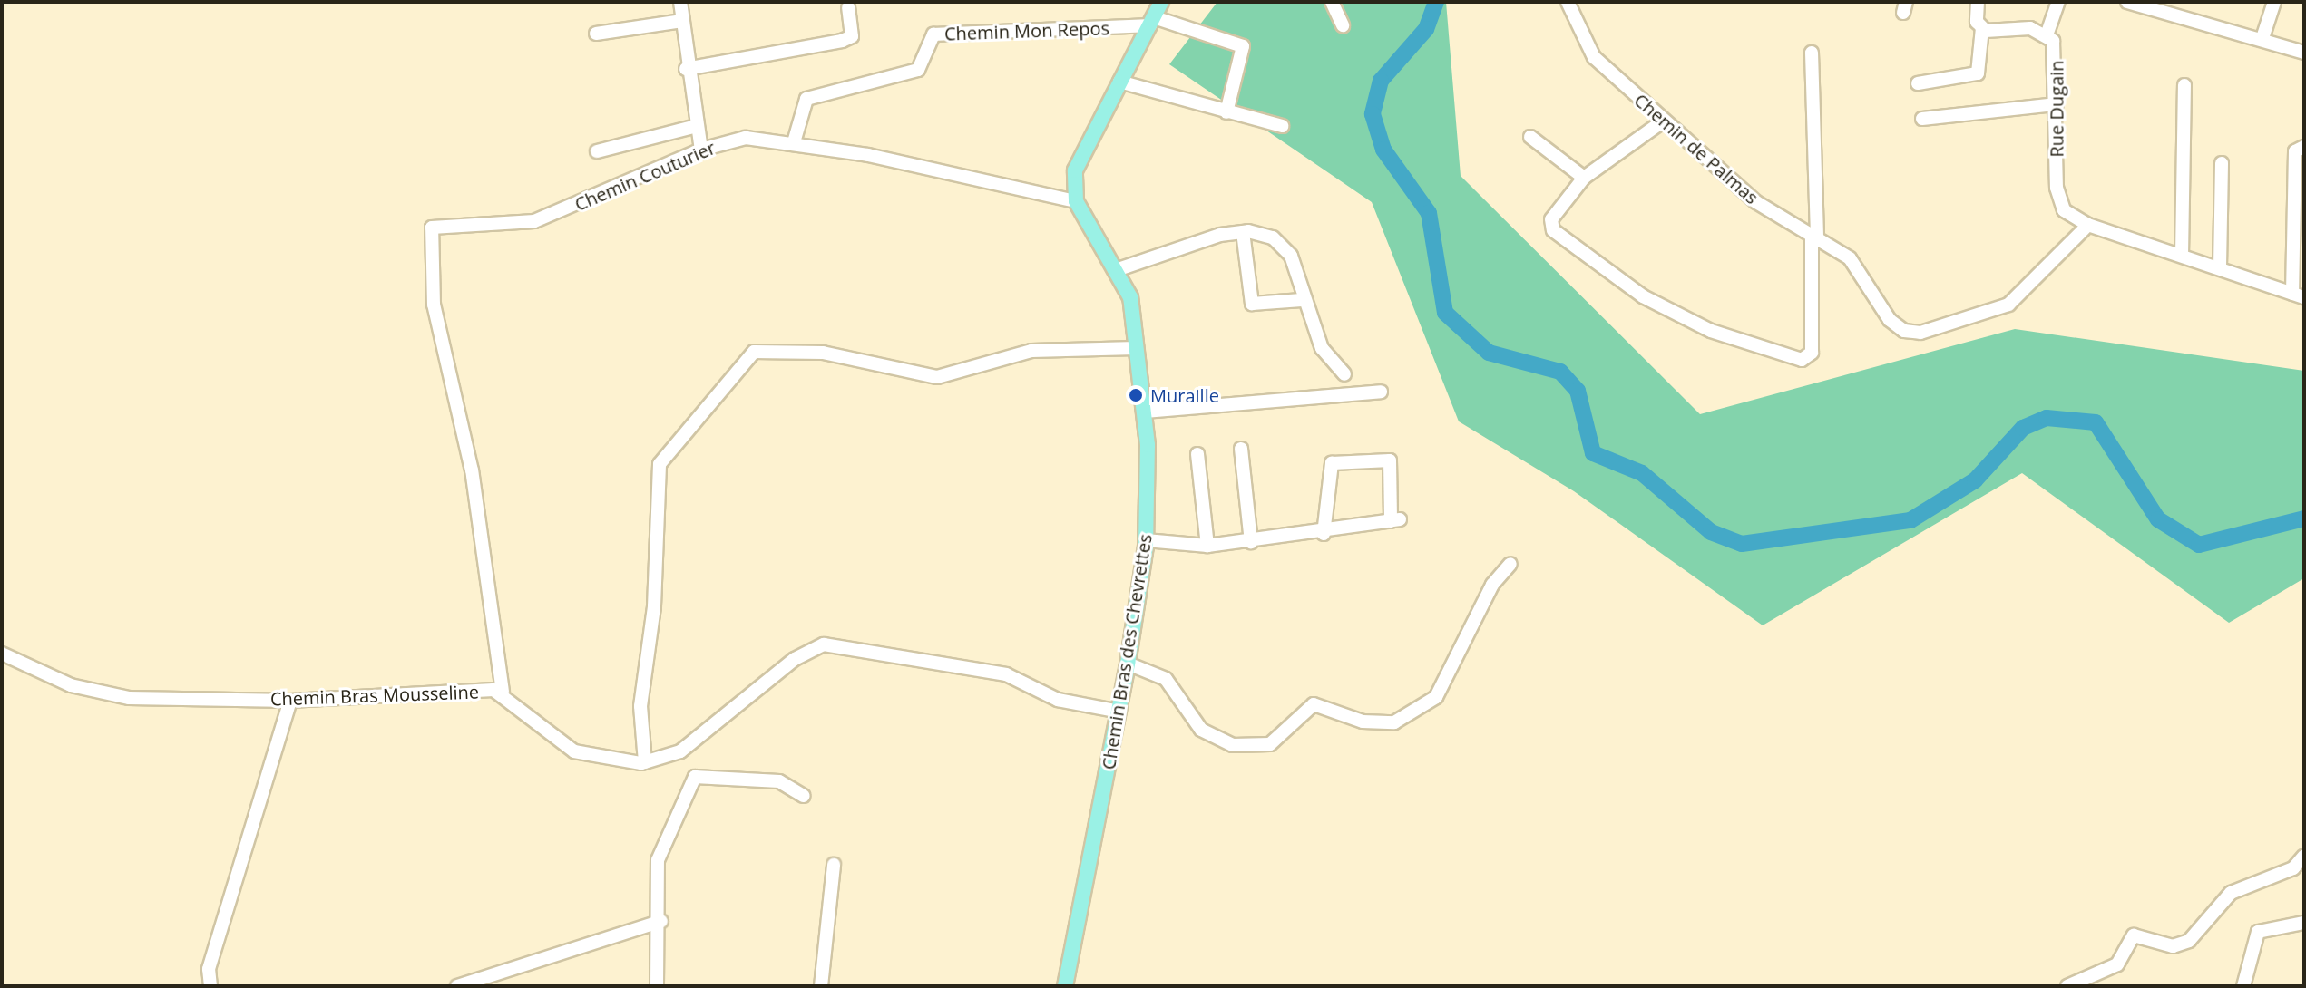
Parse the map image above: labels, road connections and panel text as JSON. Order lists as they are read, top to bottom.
{
  "streets": {
    "main road": ["Chemin Bras des Chevrettes"],
    "street": [
      "Chemin Mon Repos",
      "Rue Dugain",
      "Chemin de Palmas",
      "Chemin Couturier",
      "Chemin Bras Mousseline"
    ]
  },
  "crossings": [
    ["Chemin Mon Repos", "Chemin Couturier"],
    ["Rue Dugain", "Chemin de Palmas"],
    ["Chemin Couturier", "Chemin Bras des Chevrettes"],
    ["Chemin Couturier", "Chemin Bras Mousseline"],
    ["Chemin Bras des Chevrettes", "Chemin Bras Mousseline"]
  ],
  "places": ["Muraille"]
}
